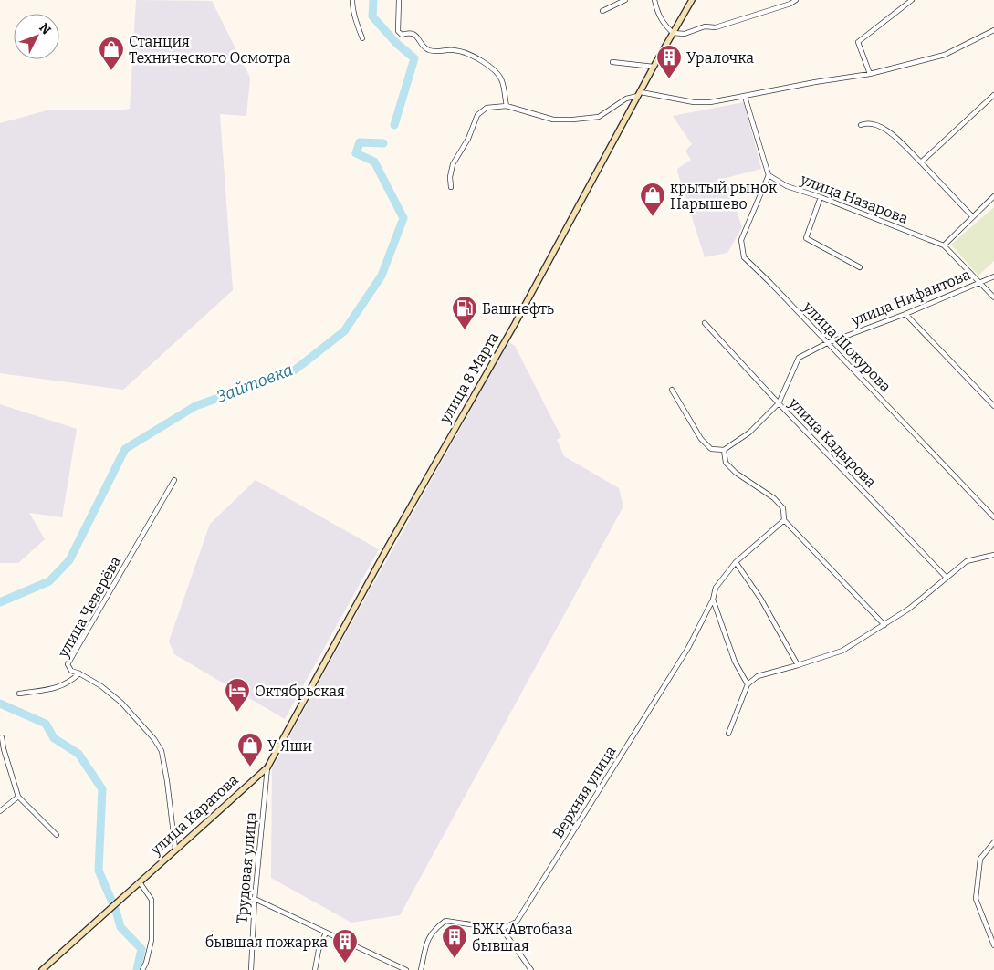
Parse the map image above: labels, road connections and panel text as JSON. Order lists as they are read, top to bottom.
{
  "streets": {
    "main road": ["улица 8 Марта", "улица Каратова"],
    "street": [
      "улица Назарова",
      "улица Нифантова",
      "улица Шокурова",
      "улица Кадырова",
      "улица Чеверёва",
      "Верхняя улица",
      "Трудовая улица"
    ]
  },
  "crossings": [
    ["улица Назарова", "улица Шокурова"],
    ["улица Нифантова", "улица Шокурова"],
    ["улица Нифантова", "улица Кадырова"],
    ["улица 8 Марта", "улица Каратова"],
    ["улица 8 Марта", "Трудовая улица"],
    ["улица Чеверёва", "улица Каратова"],
    ["улица Каратова", "Трудовая улица"]
  ],
  "water": ["Зайтовка"],
  "places": {
    "shop": ["Станция Технического Осмотра", "крытый рынок Нарышево", "У Яши"],
    "building": ["Уралочка", "БЖК Автобаза бывшая", "бывшая пожарка"],
    "fuel station": ["Башнефть"],
    "hotel": ["Октябрьская"]
  },
  "north": "top right"
}
